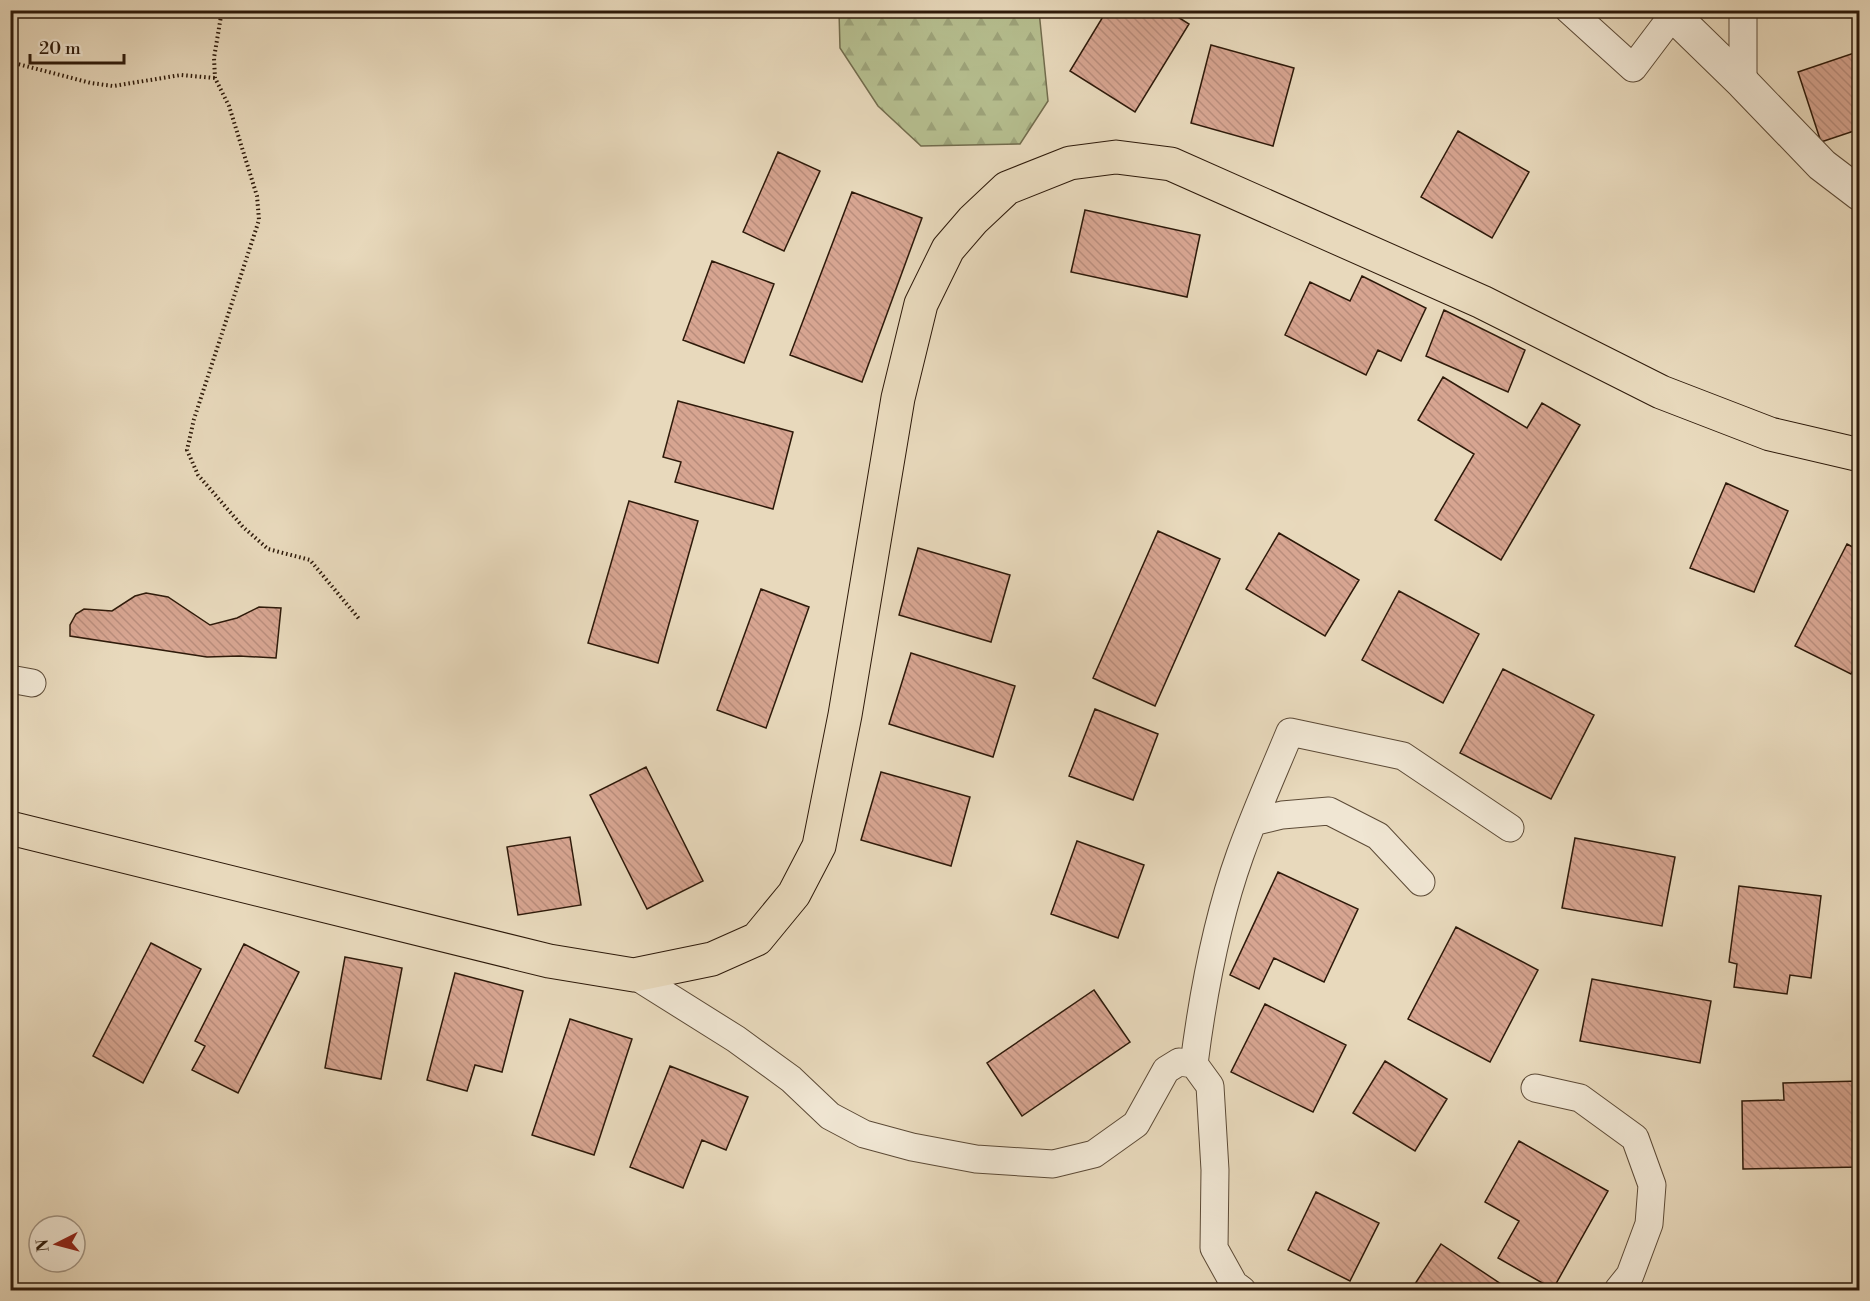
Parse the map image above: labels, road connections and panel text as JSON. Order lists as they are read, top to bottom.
{
  "scale_bar": "20 m",
  "north": "left"
}
